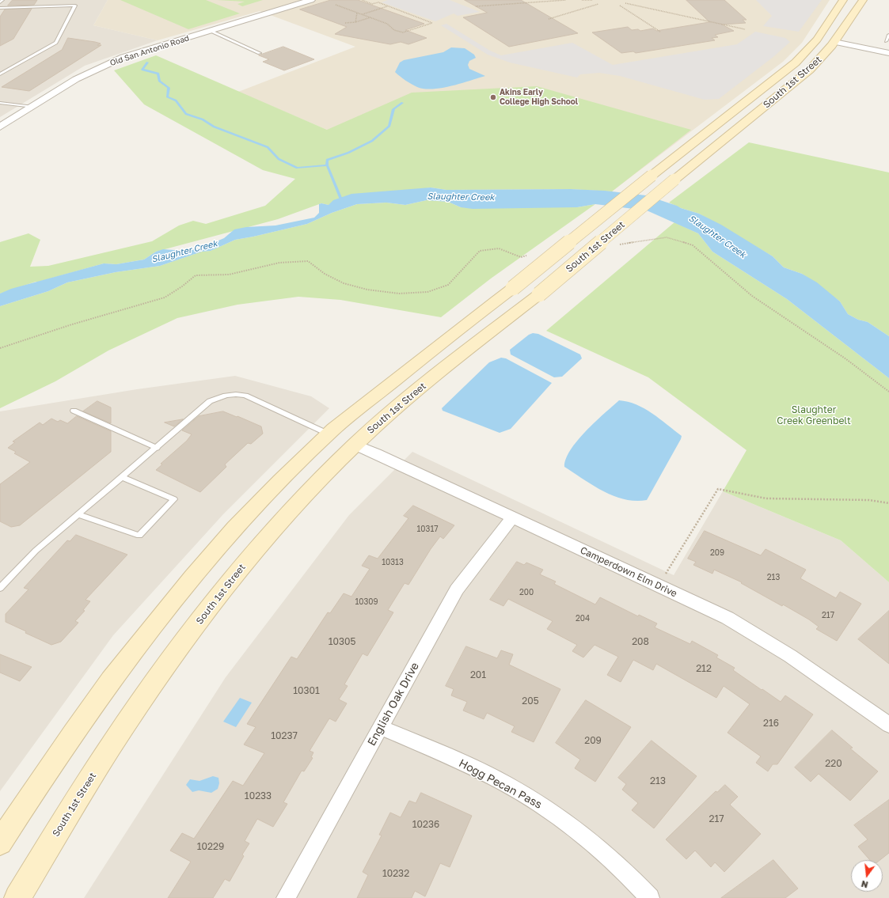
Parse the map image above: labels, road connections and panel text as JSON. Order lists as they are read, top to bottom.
{
  "streets": {
    "main road": ["South 1st Street"],
    "street": [
      "Old San Antonio Road",
      "Camperdown Elm Drive",
      "English Oak Drive",
      "Hogg Pecan Pass"
    ]
  },
  "crossings": [
    ["South 1st Street", "Camperdown Elm Drive"],
    ["Camperdown Elm Drive", "English Oak Drive"],
    ["English Oak Drive", "Hogg Pecan Pass"]
  ],
  "water": ["Slaughter Creek"],
  "parks": ["Slaughter Creek Greenbelt"],
  "places": ["Akins Early College High School"],
  "house_numbers": [
    "10317",
    "209",
    "10313",
    "213",
    "200",
    "10309",
    "217",
    "204",
    "10305",
    "208",
    "212",
    "201",
    "10301",
    "205",
    "216",
    "10237",
    "209",
    "220",
    "213",
    "10233",
    "217",
    "10236",
    "10229",
    "10232"
  ],
  "north": "bottom"
}
